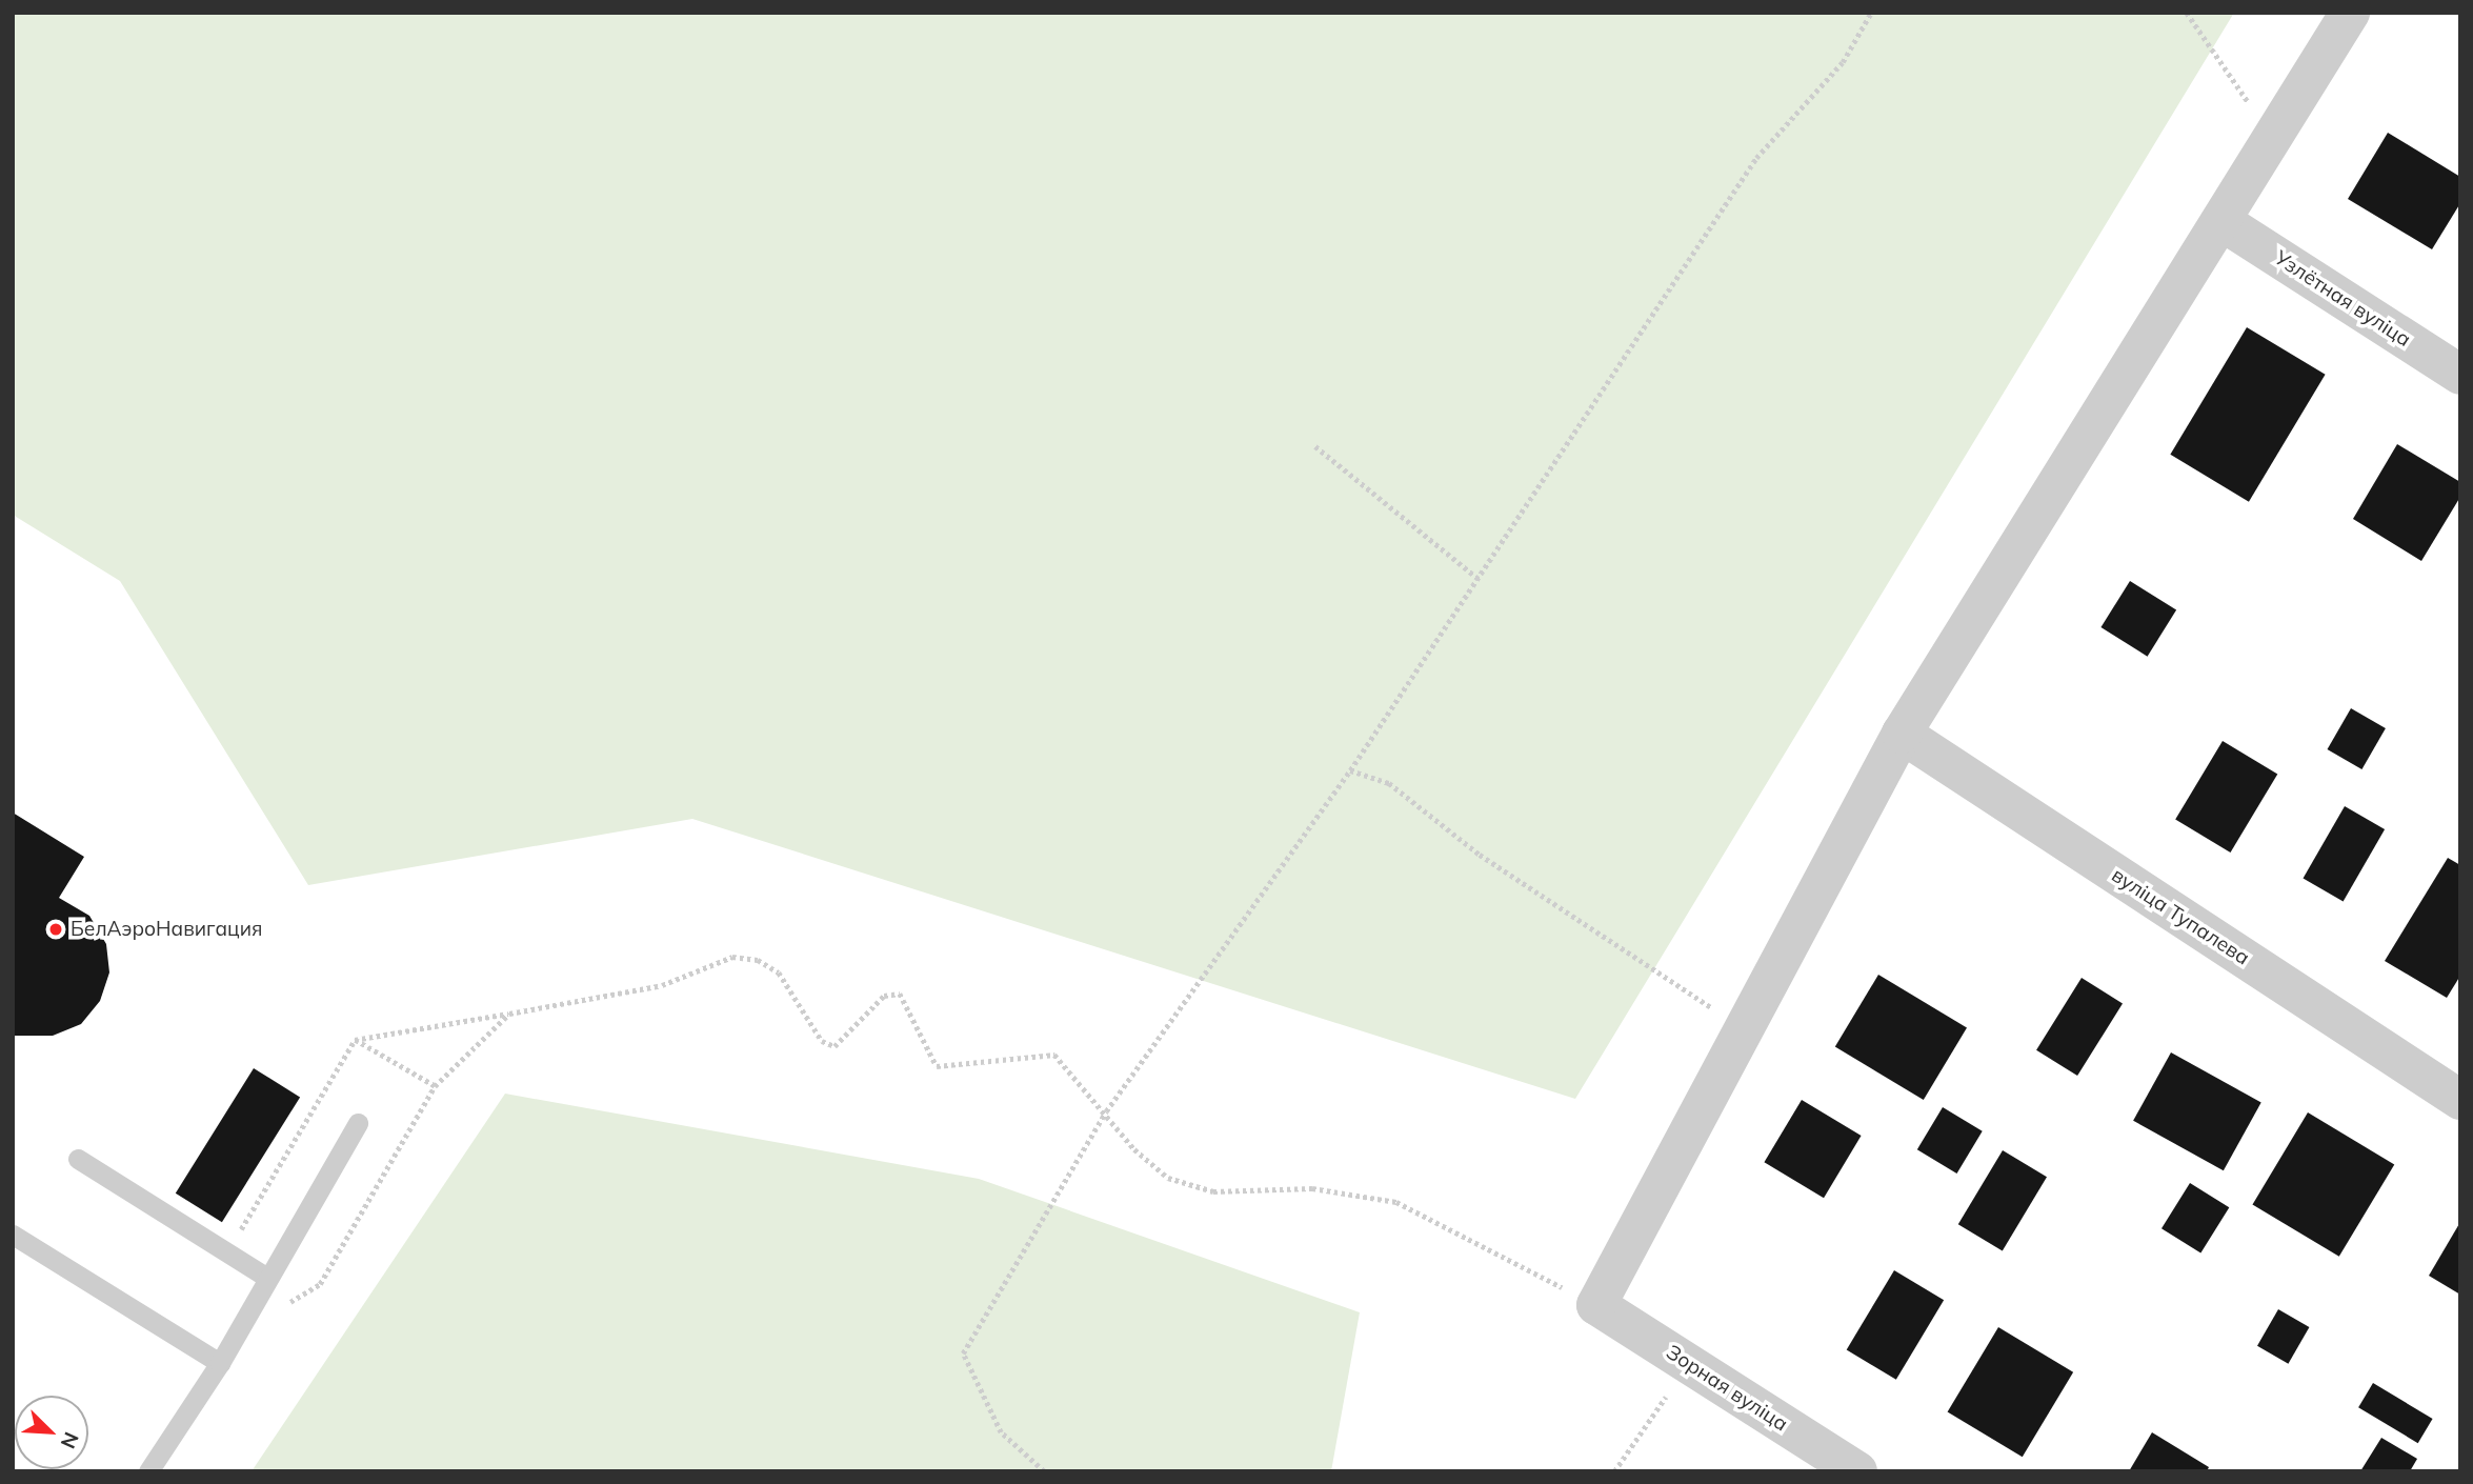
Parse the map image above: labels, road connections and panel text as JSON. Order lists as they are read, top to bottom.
{
  "streets": {
    "street": ["Узлётная вуліца", "вуліца Тупалева", "Зорная вуліца"]
  },
  "places": ["БелАэроНавигация"],
  "north": "bottom right"
}
